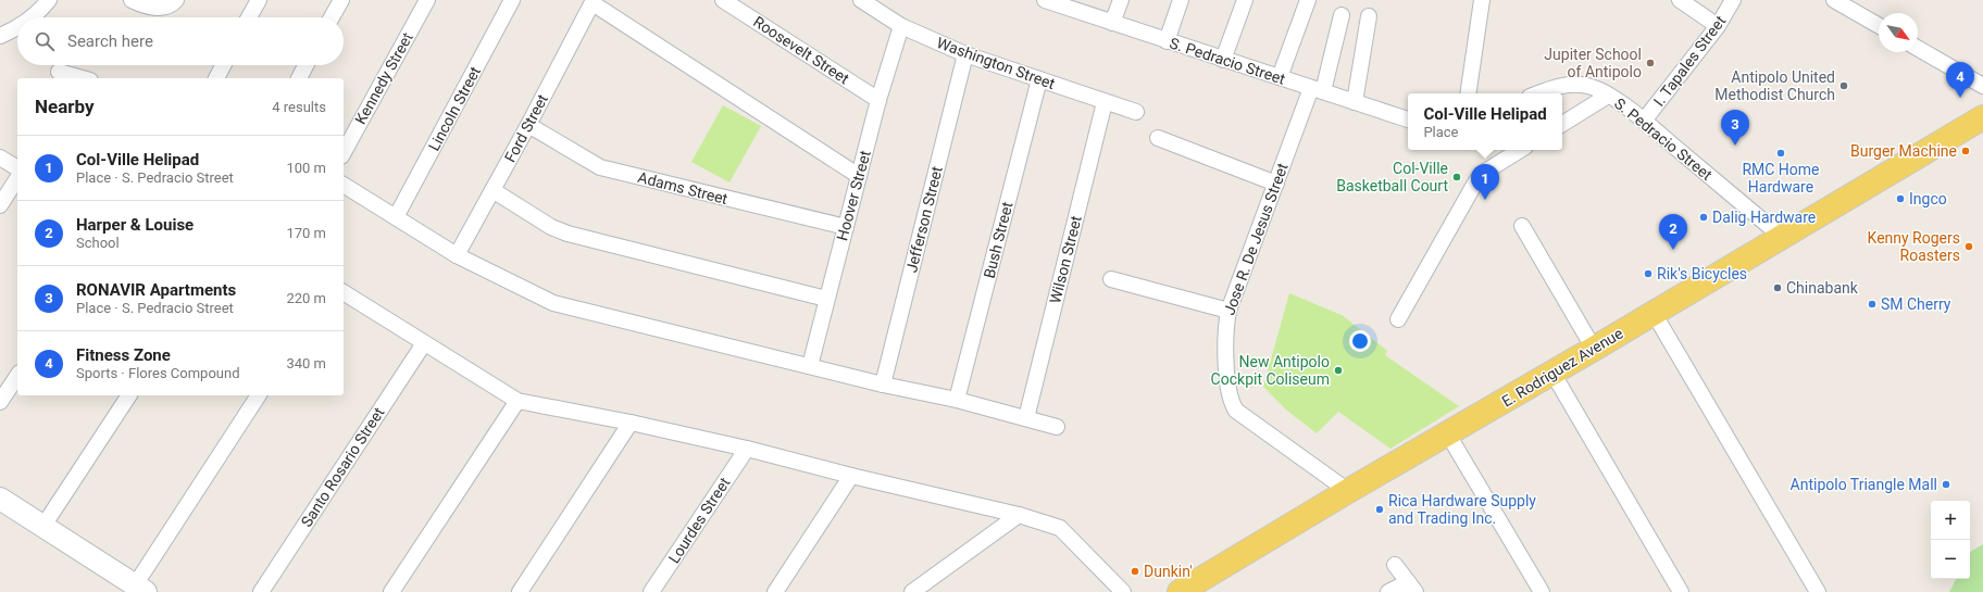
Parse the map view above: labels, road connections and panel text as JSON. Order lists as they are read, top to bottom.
{
  "streets": {
    "main road": ["E. Rodriguez Avenue"],
    "street": [
      "Roosevelt Street",
      "S. Pedracio Street",
      "I. Tapales Street",
      "Washington Street",
      "Kennedy Street",
      "Lincoln Street",
      "Ford Street",
      "Adams Street",
      "Hoover Street",
      "Jefferson Street",
      "Jose R. De Jesus Street",
      "Bush Street",
      "Wilson Street",
      "Santo Rosario Street",
      "Lourdes Street"
    ]
  },
  "crossings": [
    ["Roosevelt Street", "Hoover Street"],
    ["S. Pedracio Street", "I. Tapales Street"],
    ["S. Pedracio Street", "Jose R. De Jesus Street"],
    ["S. Pedracio Street", "E. Rodriguez Avenue"],
    ["Washington Street", "Hoover Street"],
    ["Washington Street", "Jefferson Street"],
    ["Washington Street", "Bush Street"],
    ["Washington Street", "Wilson Street"],
    ["Ford Street", "Adams Street"],
    ["Adams Street", "Hoover Street"],
    ["Jose R. De Jesus Street", "E. Rodriguez Avenue"]
  ],
  "places": [
    "Jupiter School of Antipolo",
    "Antipolo United Methodist Church",
    "Burger Machine",
    "RMC Home Hardware",
    "Col-Ville Basketball Court",
    "Ingco",
    "Dalig Hardware",
    "Kenny Rogers Roasters",
    "Rik's Bicycles",
    "Chinabank",
    "SM Cherry",
    "New Antipolo Cockpit Coliseum",
    "Antipolo Triangle Mall",
    "Rica Hardware Supply and Trading Inc.",
    "Dunkin'"
  ],
  "north": "bottom right",
  "page": {
    "search": "Search here",
    "pins": [
      "4",
      "3",
      "1",
      "2"
    ],
    "heading": ["Nearby", "4 results"],
    "popup": ["Col-Ville Helipad", "Place"],
    "list": [
      {
        "mark": "1",
        "name": "Col-Ville Helipad",
        "note": "Place · S. Pedracio Street",
        "value": "100 m"
      },
      {
        "mark": "2",
        "name": "Harper & Louise",
        "note": "School",
        "value": "170 m"
      },
      {
        "mark": "3",
        "name": "RONAVIR Apartments",
        "note": "Place · S. Pedracio Street",
        "value": "220 m"
      },
      {
        "mark": "4",
        "name": "Fitness Zone",
        "note": "Sports · Flores Compound",
        "value": "340 m"
      }
    ],
    "map_buttons": ["+", "−"]
  }
}
